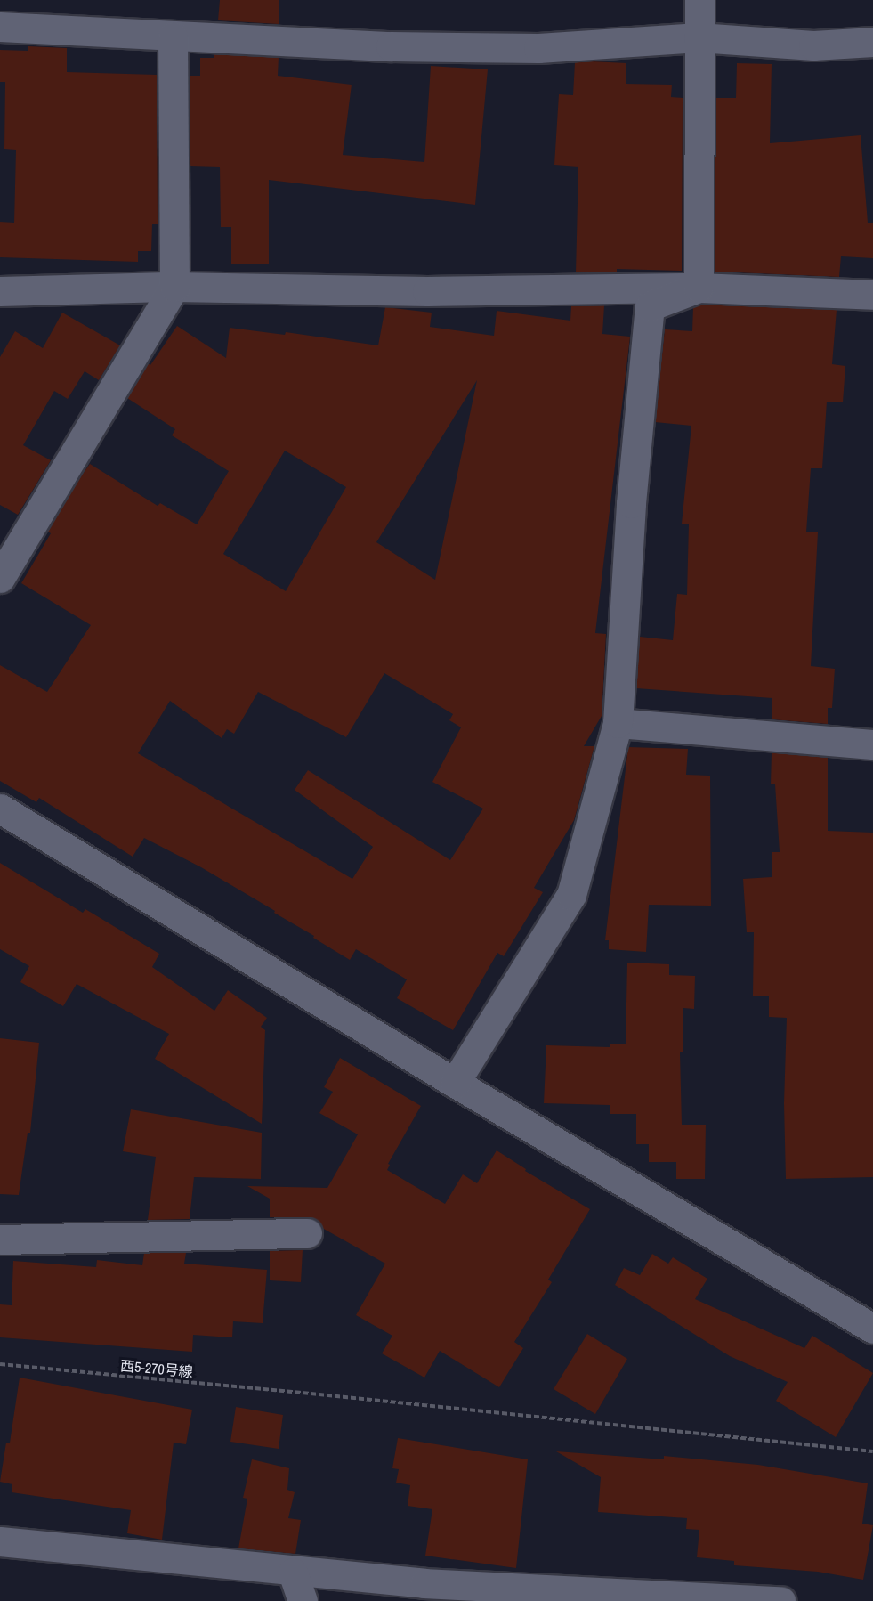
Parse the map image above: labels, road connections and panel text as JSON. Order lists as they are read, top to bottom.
{
  "streets": {
    "path": ["西5-270号線"]
  }
}
